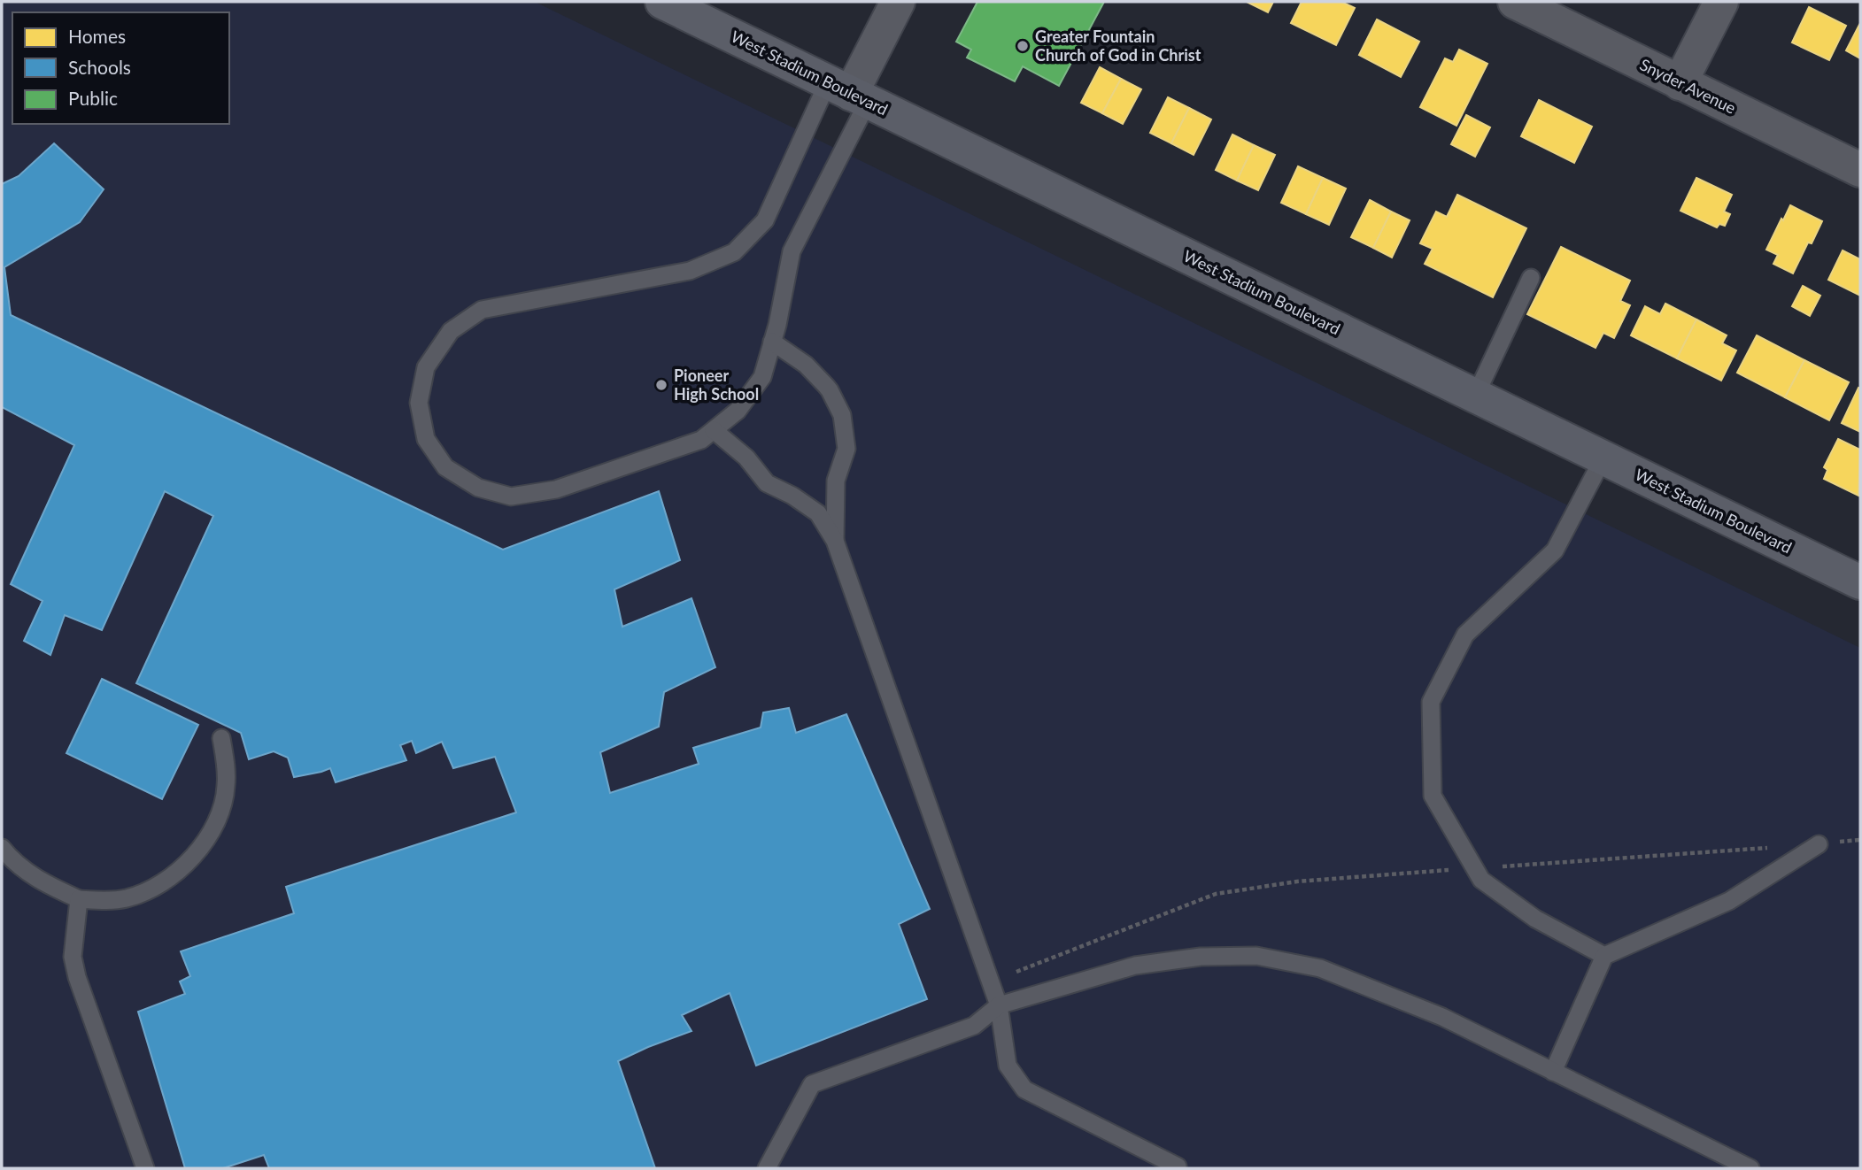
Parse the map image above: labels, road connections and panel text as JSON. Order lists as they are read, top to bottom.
{
  "streets": {
    "main road": ["West Stadium Boulevard"],
    "street": ["Snyder Avenue"]
  },
  "places": ["Greater Fountain Church of God in Christ", "Pioneer High School"],
  "legend": ["Homes", "Schools", "Public"]
}
